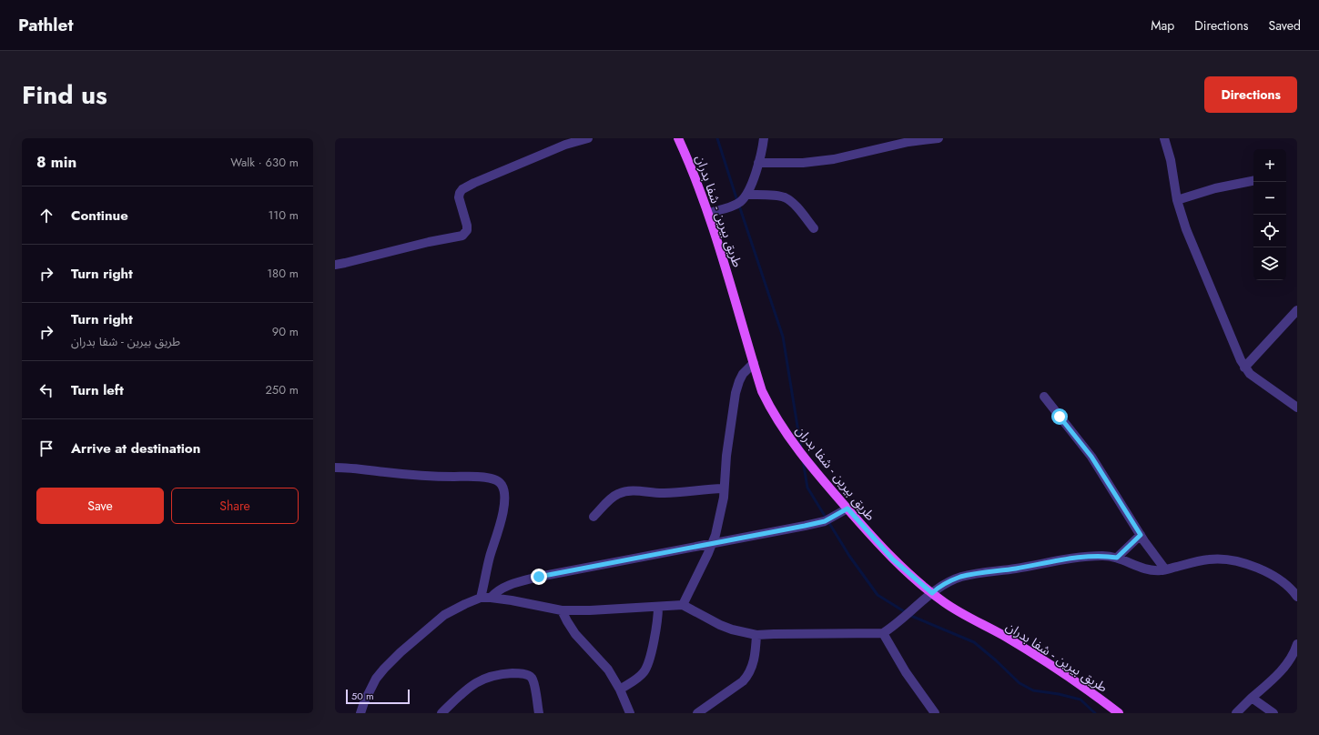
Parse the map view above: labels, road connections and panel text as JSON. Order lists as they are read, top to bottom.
{
  "streets": {
    "main road": ["طريق بيرين - شفا بدران"]
  },
  "scale_bar": "50 m",
  "page": {
    "header": "Pathlet",
    "nav": ["Map", "Directions", "Saved"],
    "title": "Find us",
    "buttons": [
      "Directions",
      ["Save", "Share"]
    ],
    "heading": ["8 min", "Walk · 630 m"],
    "map_buttons": ["+", "−"],
    "list": [
      ["Continue", "110 m"],
      ["Turn right", "180 m"],
      ["Turn right", "طريق بيرين - شفا بدران", "90 m"],
      ["Turn left", "250 m"],
      "Arrive at destination"
    ],
    "scale": "50 m"
  }
}
